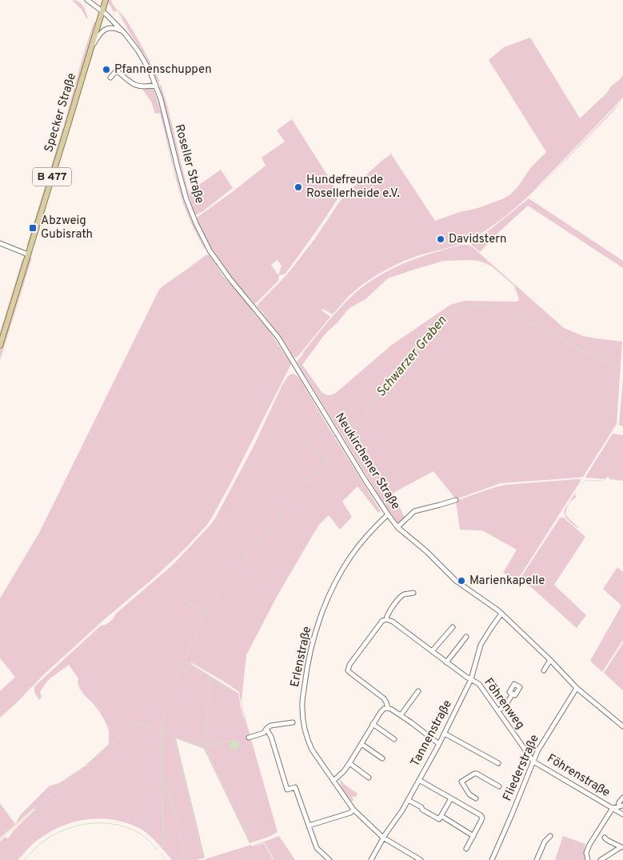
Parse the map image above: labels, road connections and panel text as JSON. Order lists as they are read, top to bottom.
{
  "streets": {
    "main road": ["Specker Straße", "B 477"],
    "street": [
      "Roseller Straße",
      "Neukirchener Straße",
      "Erlenstraße",
      "Föhrenweg",
      "Tannenstraße",
      "Fliederstraße",
      "Föhrenstraße"
    ]
  },
  "crossings": [
    ["Specker Straße", "Roseller Straße"],
    ["Roseller Straße", "Neukirchener Straße"],
    ["Neukirchener Straße", "Erlenstraße"],
    ["Neukirchener Straße", "Tannenstraße"],
    ["Neukirchener Straße", "Fliederstraße"],
    ["Erlenstraße", "Tannenstraße"],
    ["Föhrenweg", "Tannenstraße"],
    ["Föhrenweg", "Fliederstraße"],
    ["Föhrenweg", "Föhrenstraße"],
    ["Fliederstraße", "Föhrenstraße"]
  ],
  "water": ["Schwarzer Graben"],
  "places": {
    "other": [
      "Pfannenschuppen",
      "Hundefreunde Rosellerheide e.V.",
      "Davidstern",
      "Marienkapelle"
    ],
    "transit": ["Abzweig Gubisrath"]
  }
}
